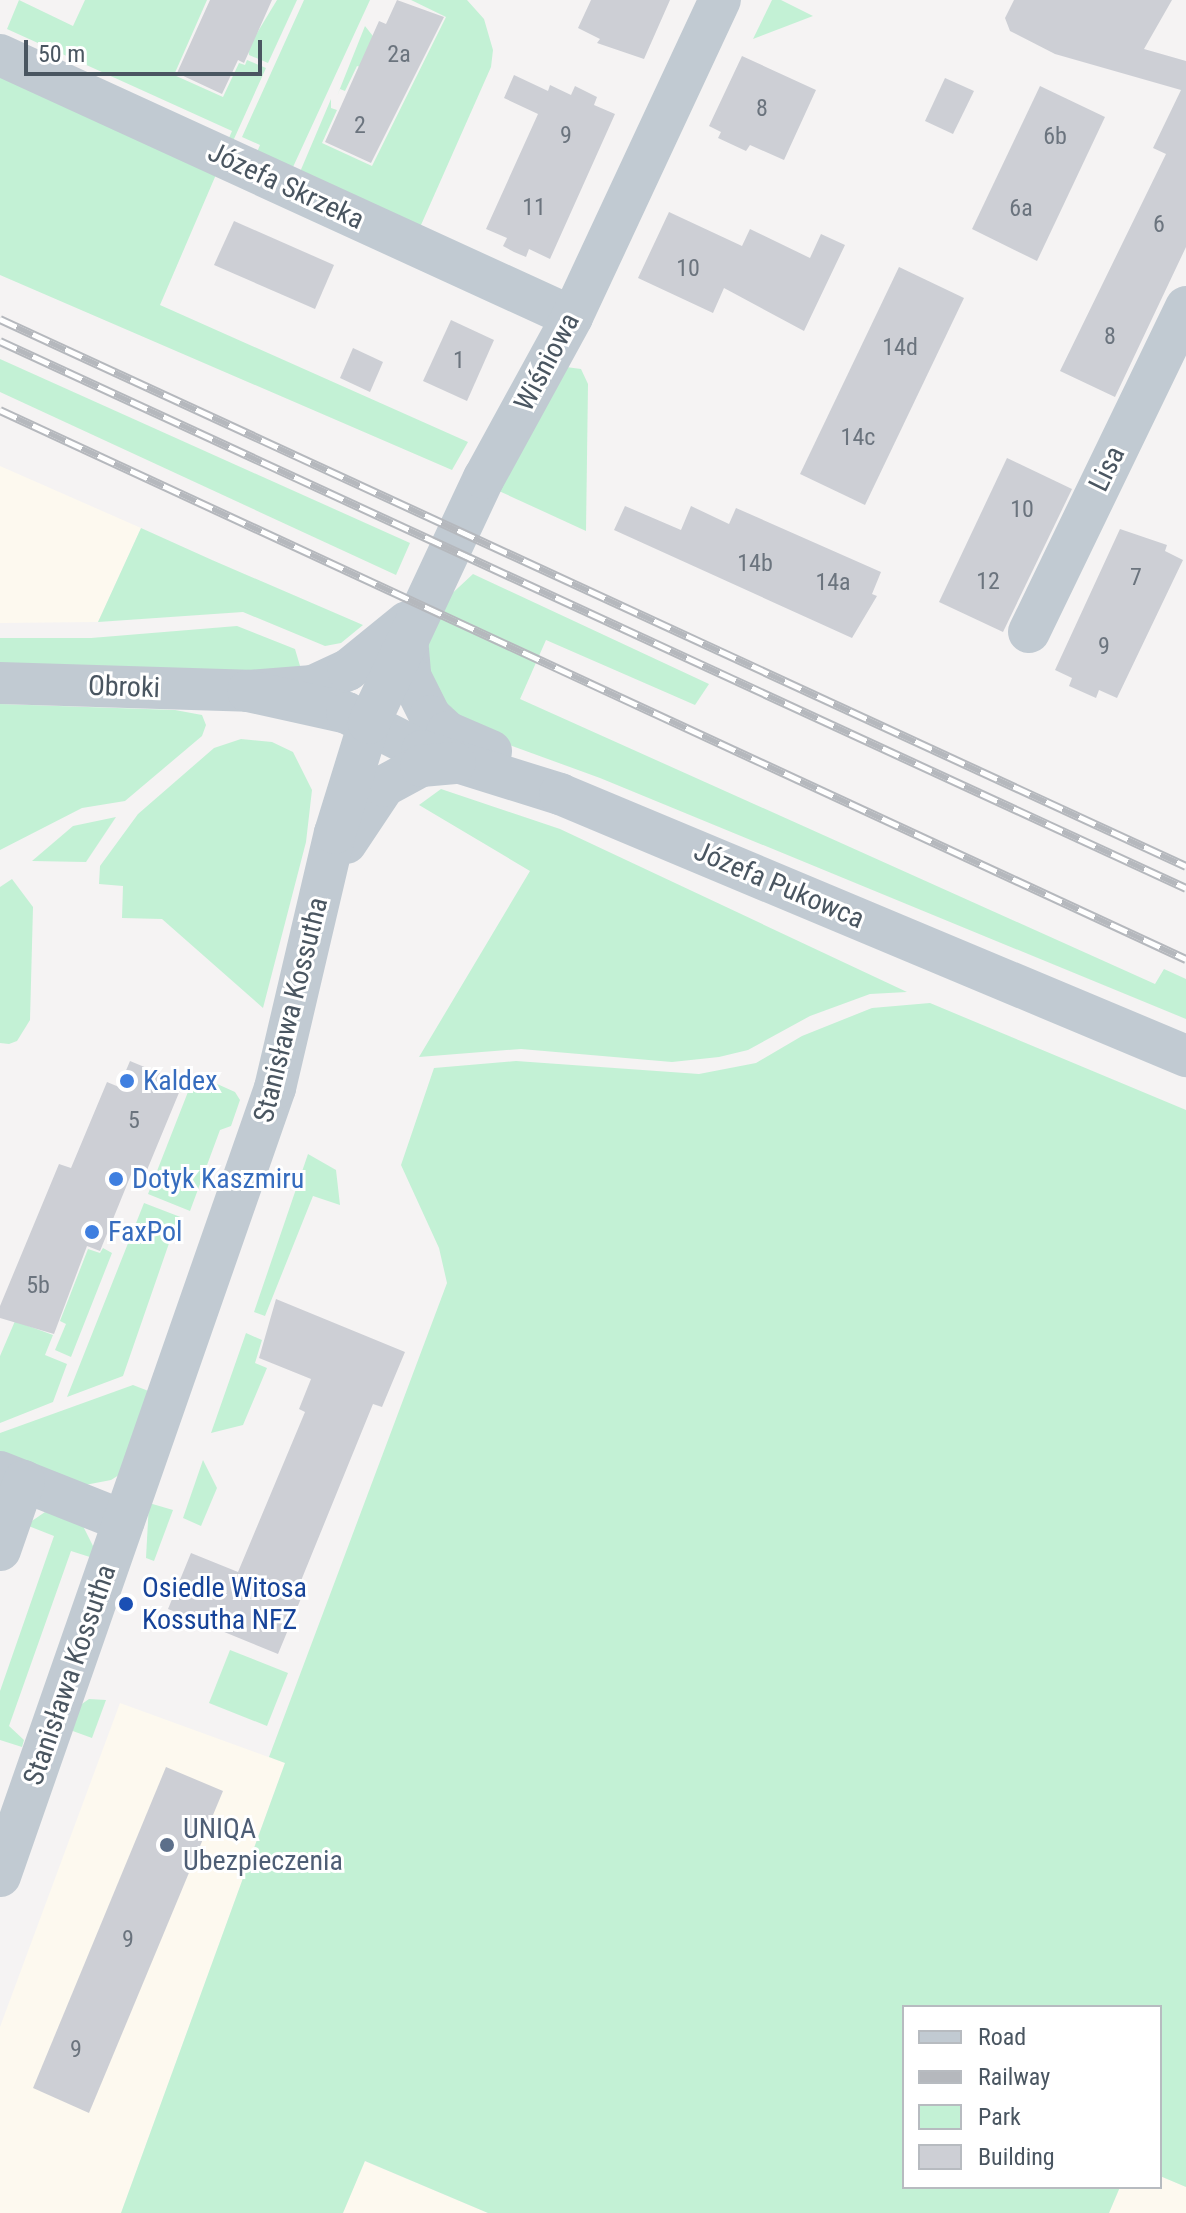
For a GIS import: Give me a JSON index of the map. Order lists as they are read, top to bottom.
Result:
{
  "streets": {
    "street": [
      "Józefa Skrzeka",
      "Wiśniowa",
      "Lisa",
      "Obroki",
      "Józefa Pukowca",
      "Stanisława Kossutha"
    ]
  },
  "crossings": [
    ["Józefa Skrzeka", "Wiśniowa"],
    ["Wiśniowa", "Obroki"],
    ["Wiśniowa", "Józefa Pukowca"],
    ["Wiśniowa", "Stanisława Kossutha"],
    ["Obroki", "Józefa Pukowca"],
    ["Obroki", "Stanisława Kossutha"],
    ["Józefa Pukowca", "Stanisława Kossutha"]
  ],
  "places": [
    "Kaldex",
    "Dotyk Kaszmiru",
    "FaxPol",
    "Osiedle Witosa Kossutha NFZ",
    "UNIQA Ubezpieczenia"
  ],
  "house_numbers": [
    "2a",
    "8",
    "2",
    "9",
    "6b",
    "11",
    "6a",
    "6",
    "10",
    "8",
    "14d",
    "1",
    "14c",
    "10",
    "14b",
    "7",
    "12",
    "14a",
    "9",
    "5",
    "5b",
    "9",
    "9"
  ],
  "legend": [
    "Road",
    "Railway",
    "Park",
    "Building"
  ],
  "scale_bar": "50 m"
}
